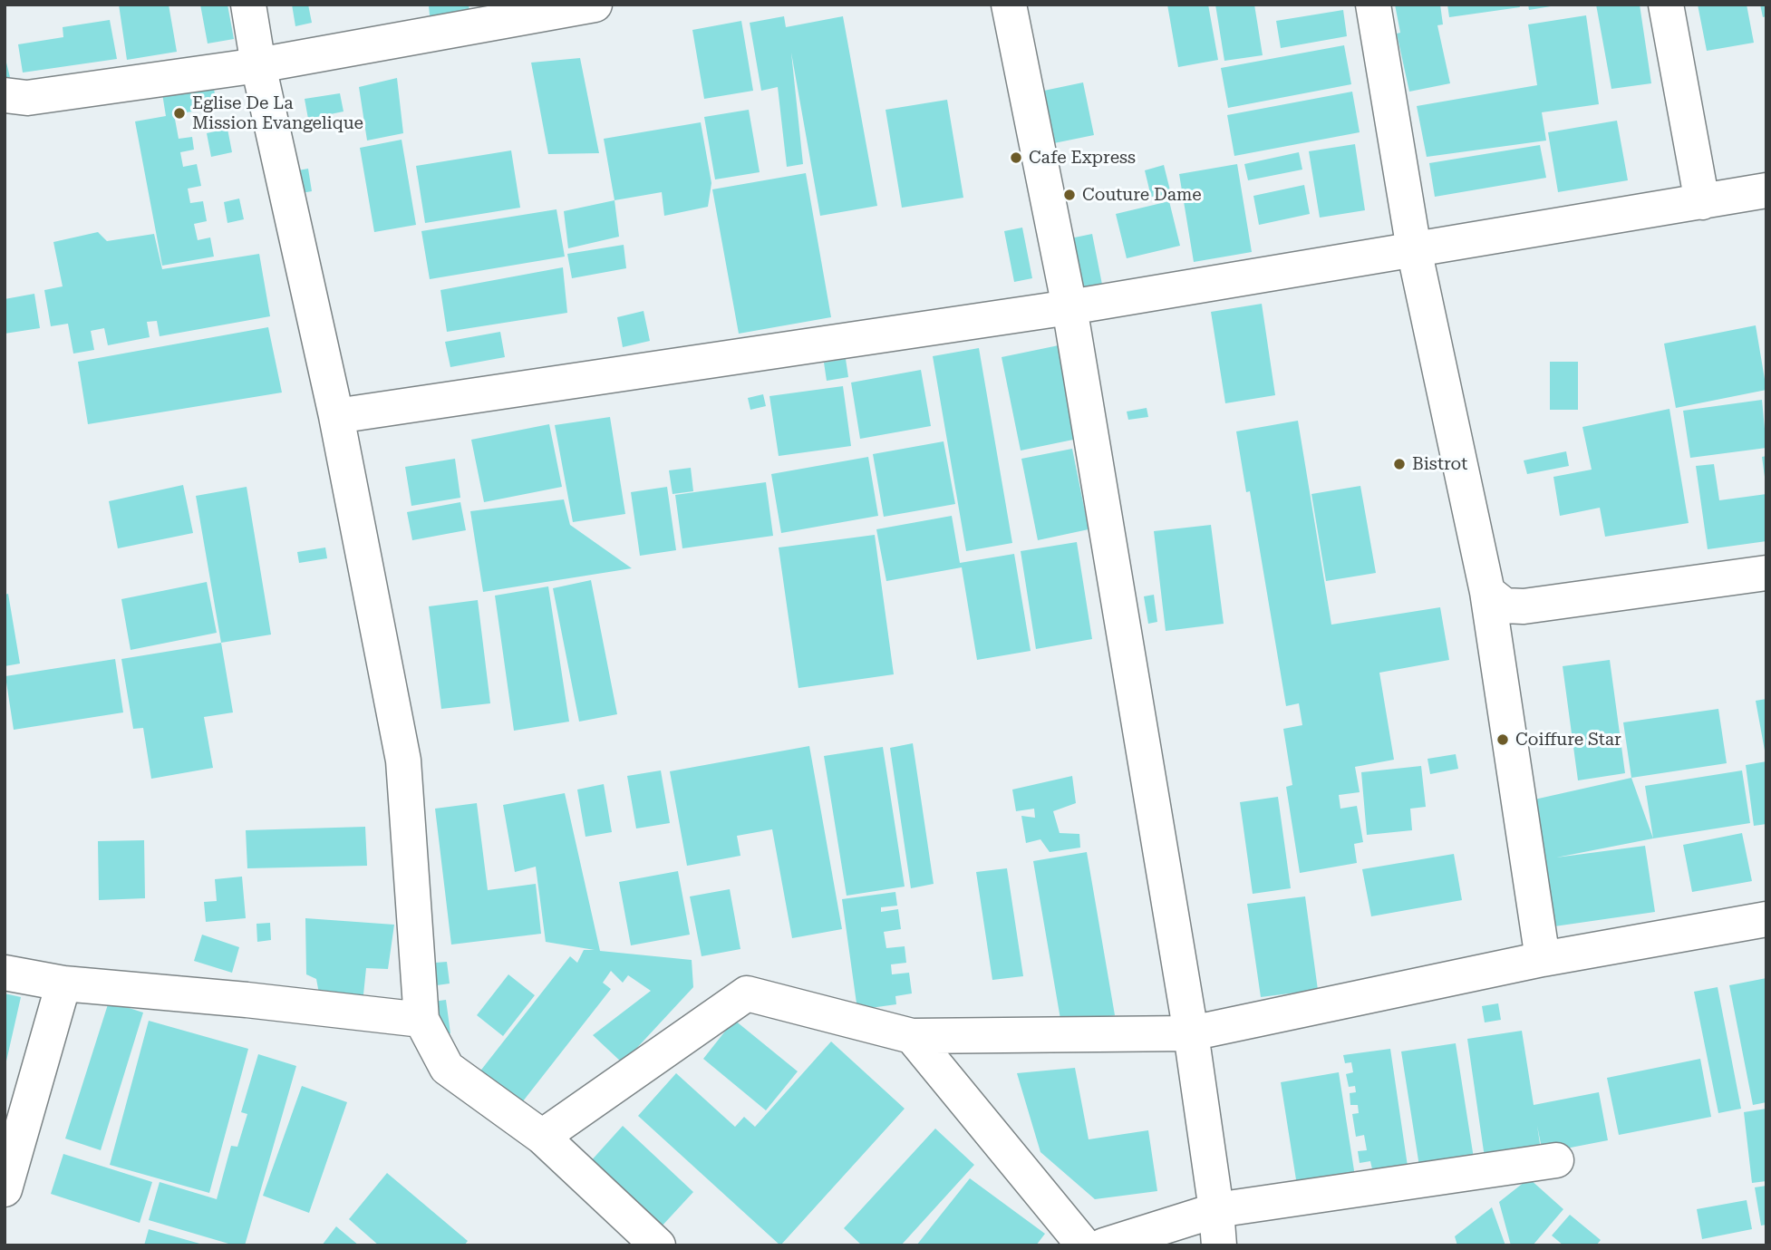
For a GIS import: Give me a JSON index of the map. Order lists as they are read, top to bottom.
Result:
{
  "places": [
    "Eglise De La Mission Evangelique",
    "Cafe Express",
    "Couture Dame",
    "Bistrot",
    "Coiffure Star"
  ]
}
